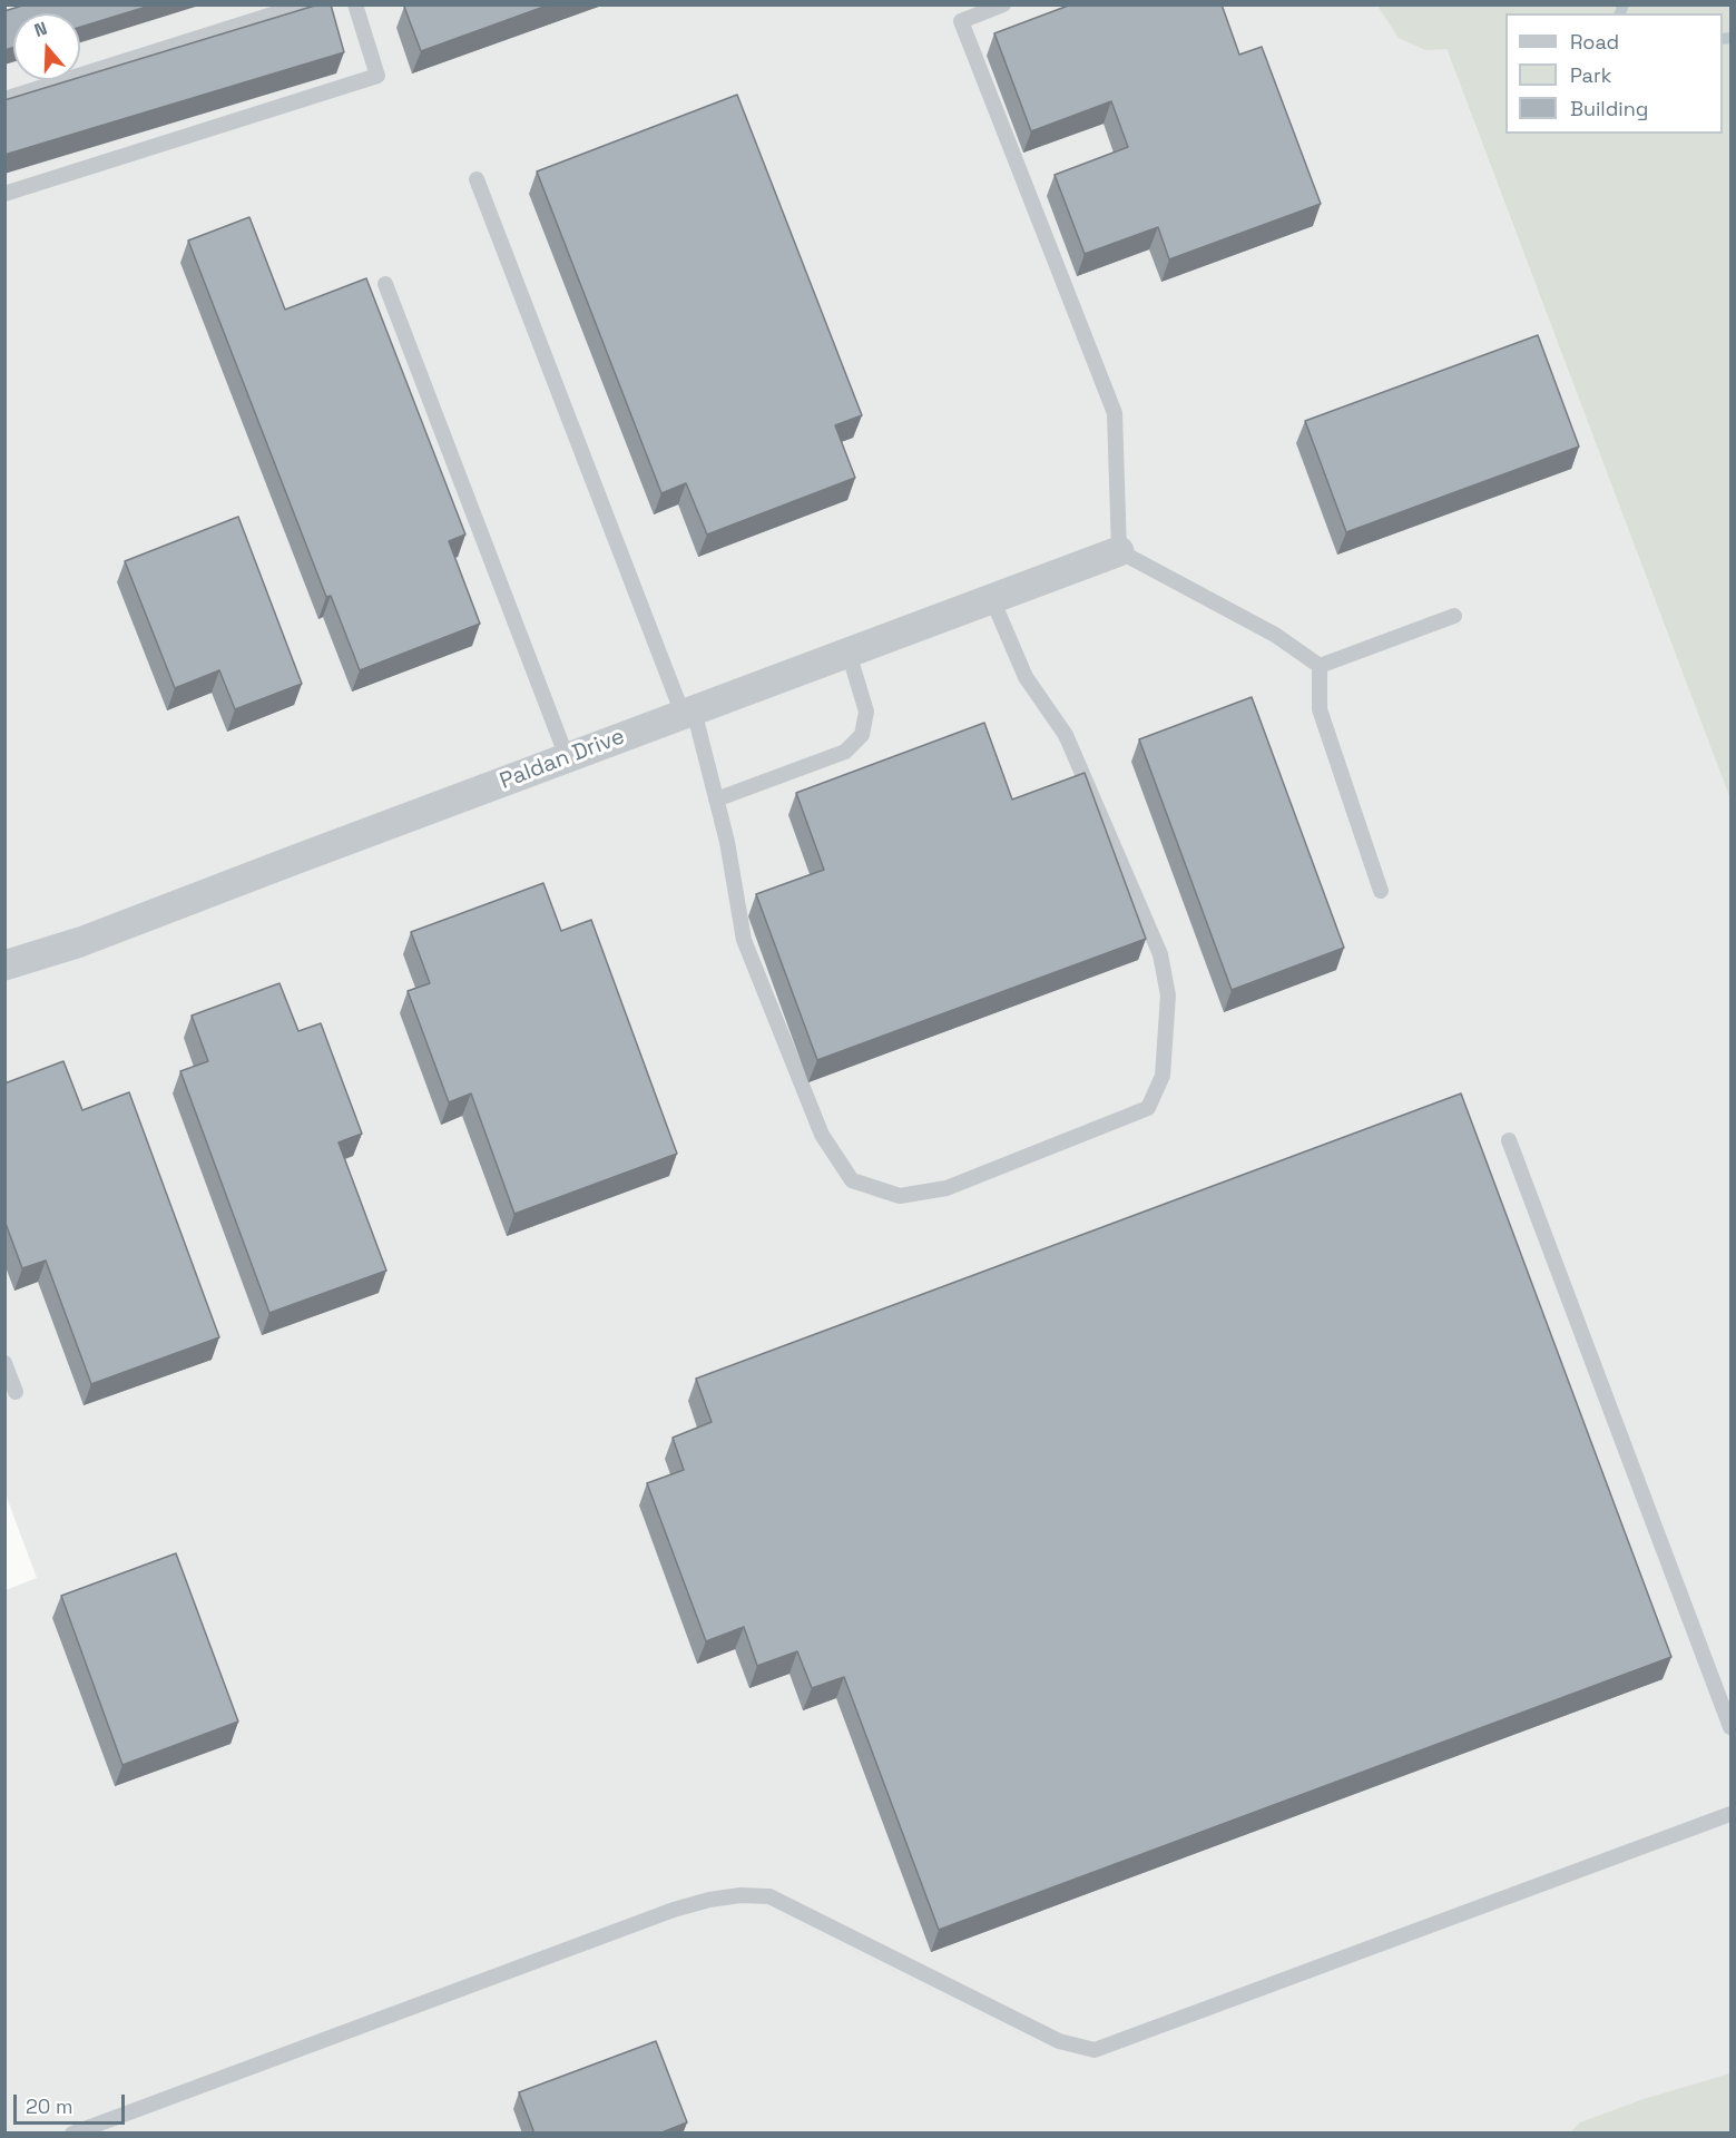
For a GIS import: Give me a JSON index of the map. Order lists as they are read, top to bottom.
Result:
{
  "streets": {
    "street": ["Paldan Drive"]
  },
  "legend": ["Road", "Park", "Building"],
  "scale_bar": "20 m",
  "north": "top"
}
